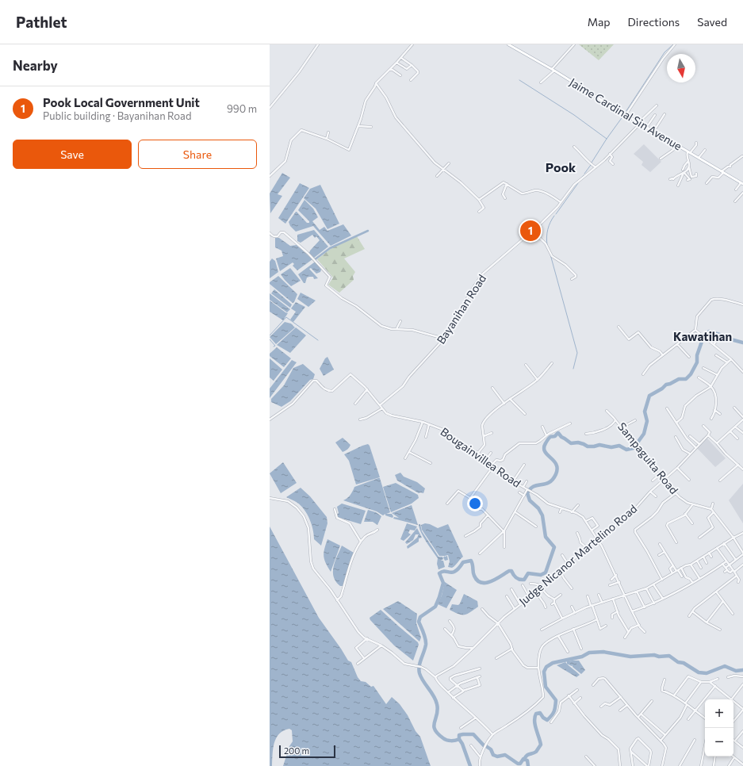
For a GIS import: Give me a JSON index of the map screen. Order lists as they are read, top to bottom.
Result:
{
  "streets": {
    "main road": ["Jaime Cardinal Sin Avenue"],
    "street": [
      "Bayanihan Road",
      "Bougainvillea Road",
      "Sampaguita Road",
      "Judge Nicanor Martelino Road"
    ]
  },
  "crossings": [
    ["Jaime Cardinal Sin Avenue", "Bayanihan Road"],
    ["Bayanihan Road", "Bougainvillea Road"],
    ["Bougainvillea Road", "Judge Nicanor Martelino Road"],
    ["Sampaguita Road", "Judge Nicanor Martelino Road"]
  ],
  "districts": ["Pook", "Kawatihan"],
  "scale_bar": "200 m",
  "north": "bottom",
  "page": {
    "header": "Pathlet",
    "nav": ["Map", "Directions", "Saved"],
    "heading": "Nearby",
    "list": [
      {
        "mark": "1",
        "name": "Pook Local Government Unit",
        "note": "Public building · Bayanihan Road",
        "value": "990 m"
      }
    ],
    "buttons": ["Save", "Share"],
    "pins": "1",
    "map_buttons": ["+", "−"],
    "scale": "200 m"
  }
}
